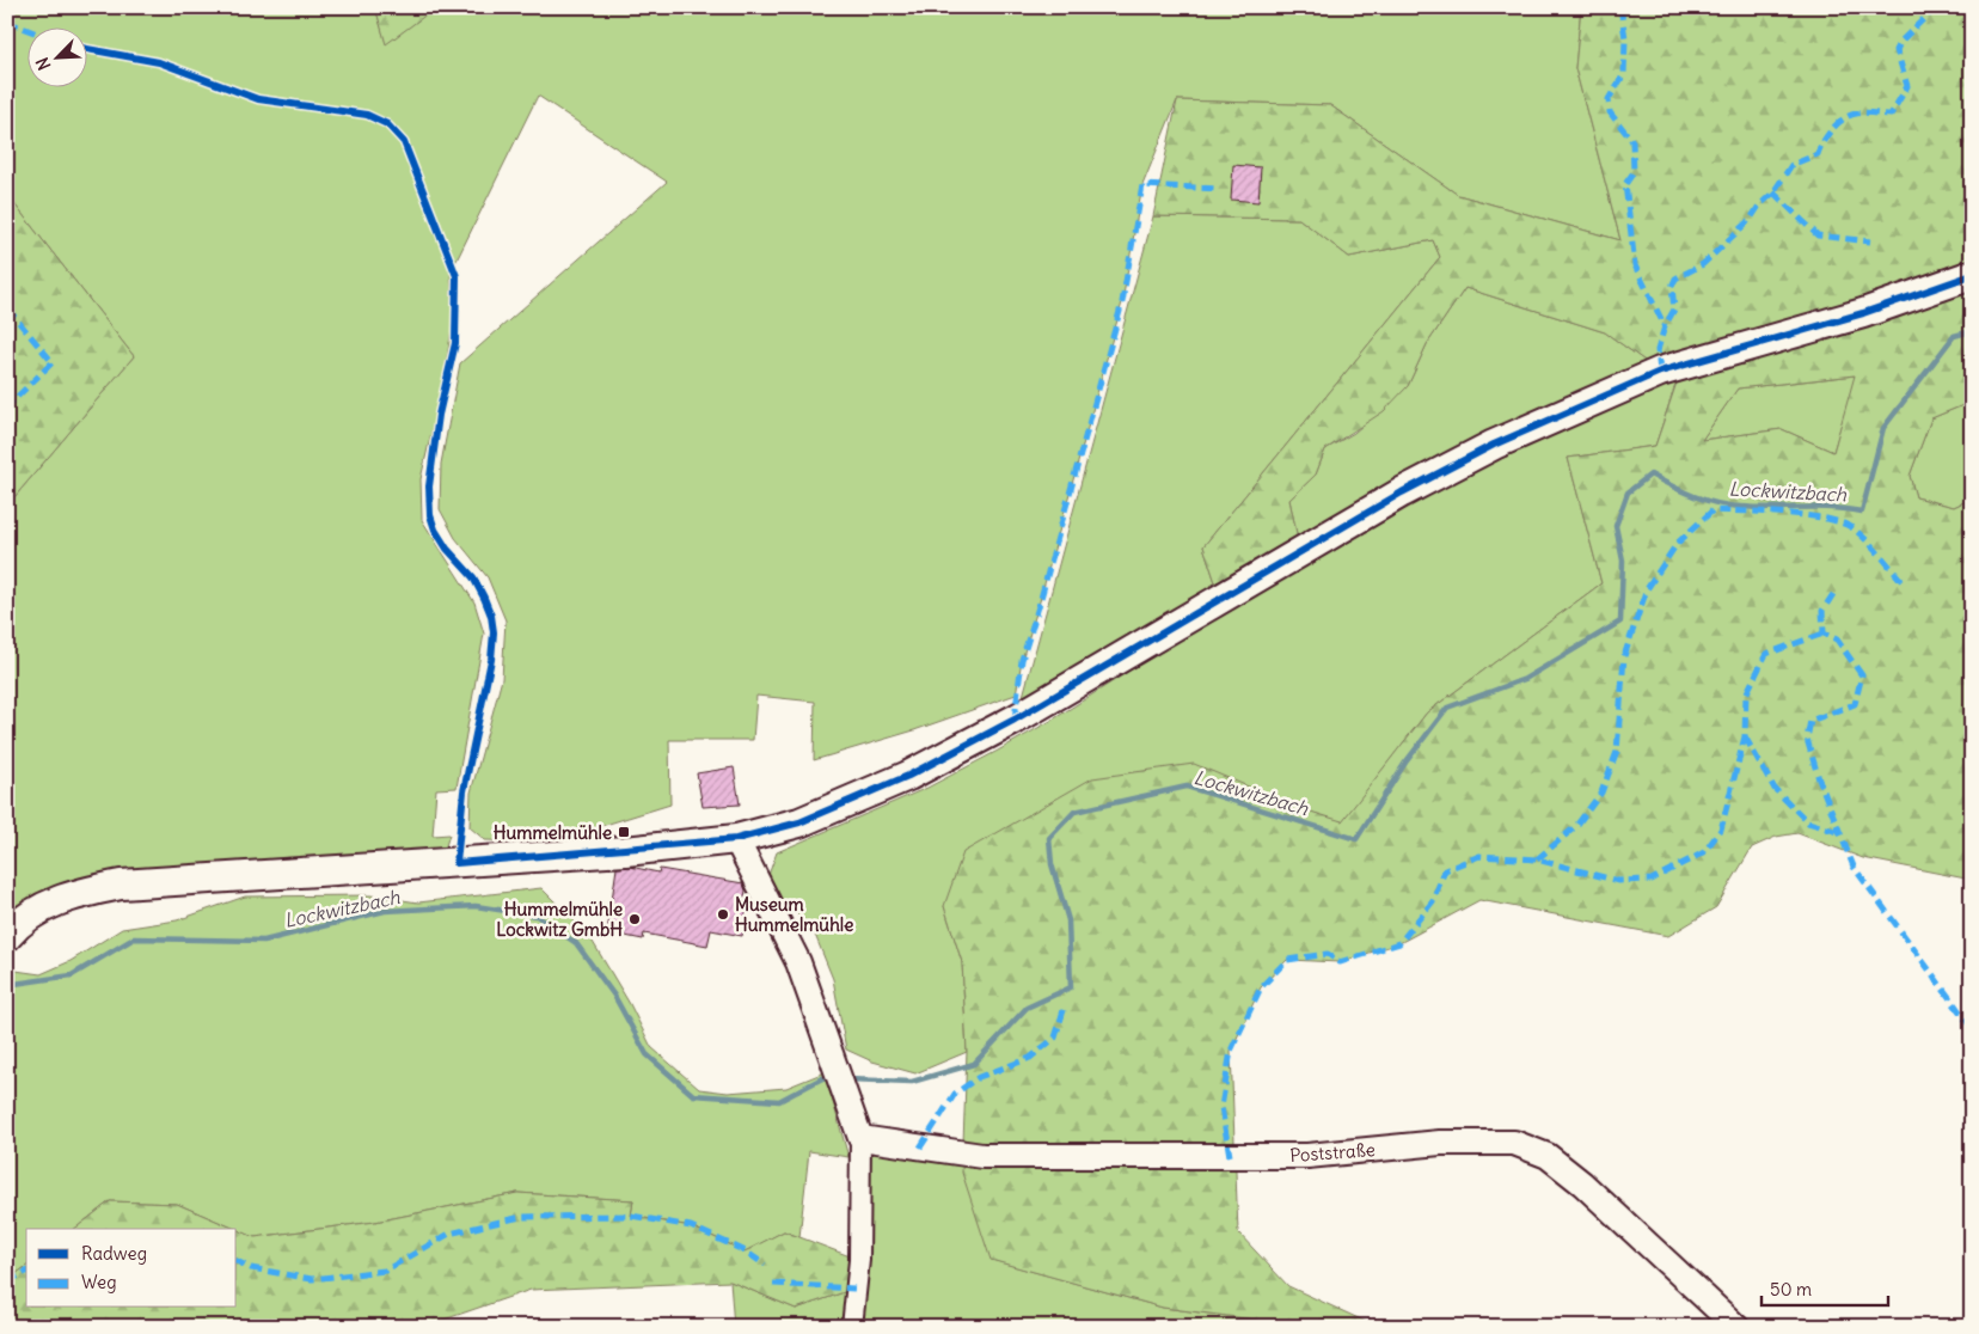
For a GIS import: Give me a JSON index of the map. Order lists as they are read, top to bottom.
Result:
{
  "streets": {
    "street": ["Poststraße"]
  },
  "water": ["Lockwitzbach"],
  "places": {
    "transit": ["Hummelmühle"],
    "other": ["Museum Hummelmühle", "Hummelmühle Lockwitz GmbH"]
  },
  "legend": ["Radweg", "Weg"],
  "scale_bar": "50 m",
  "north": "bottom left"
}
